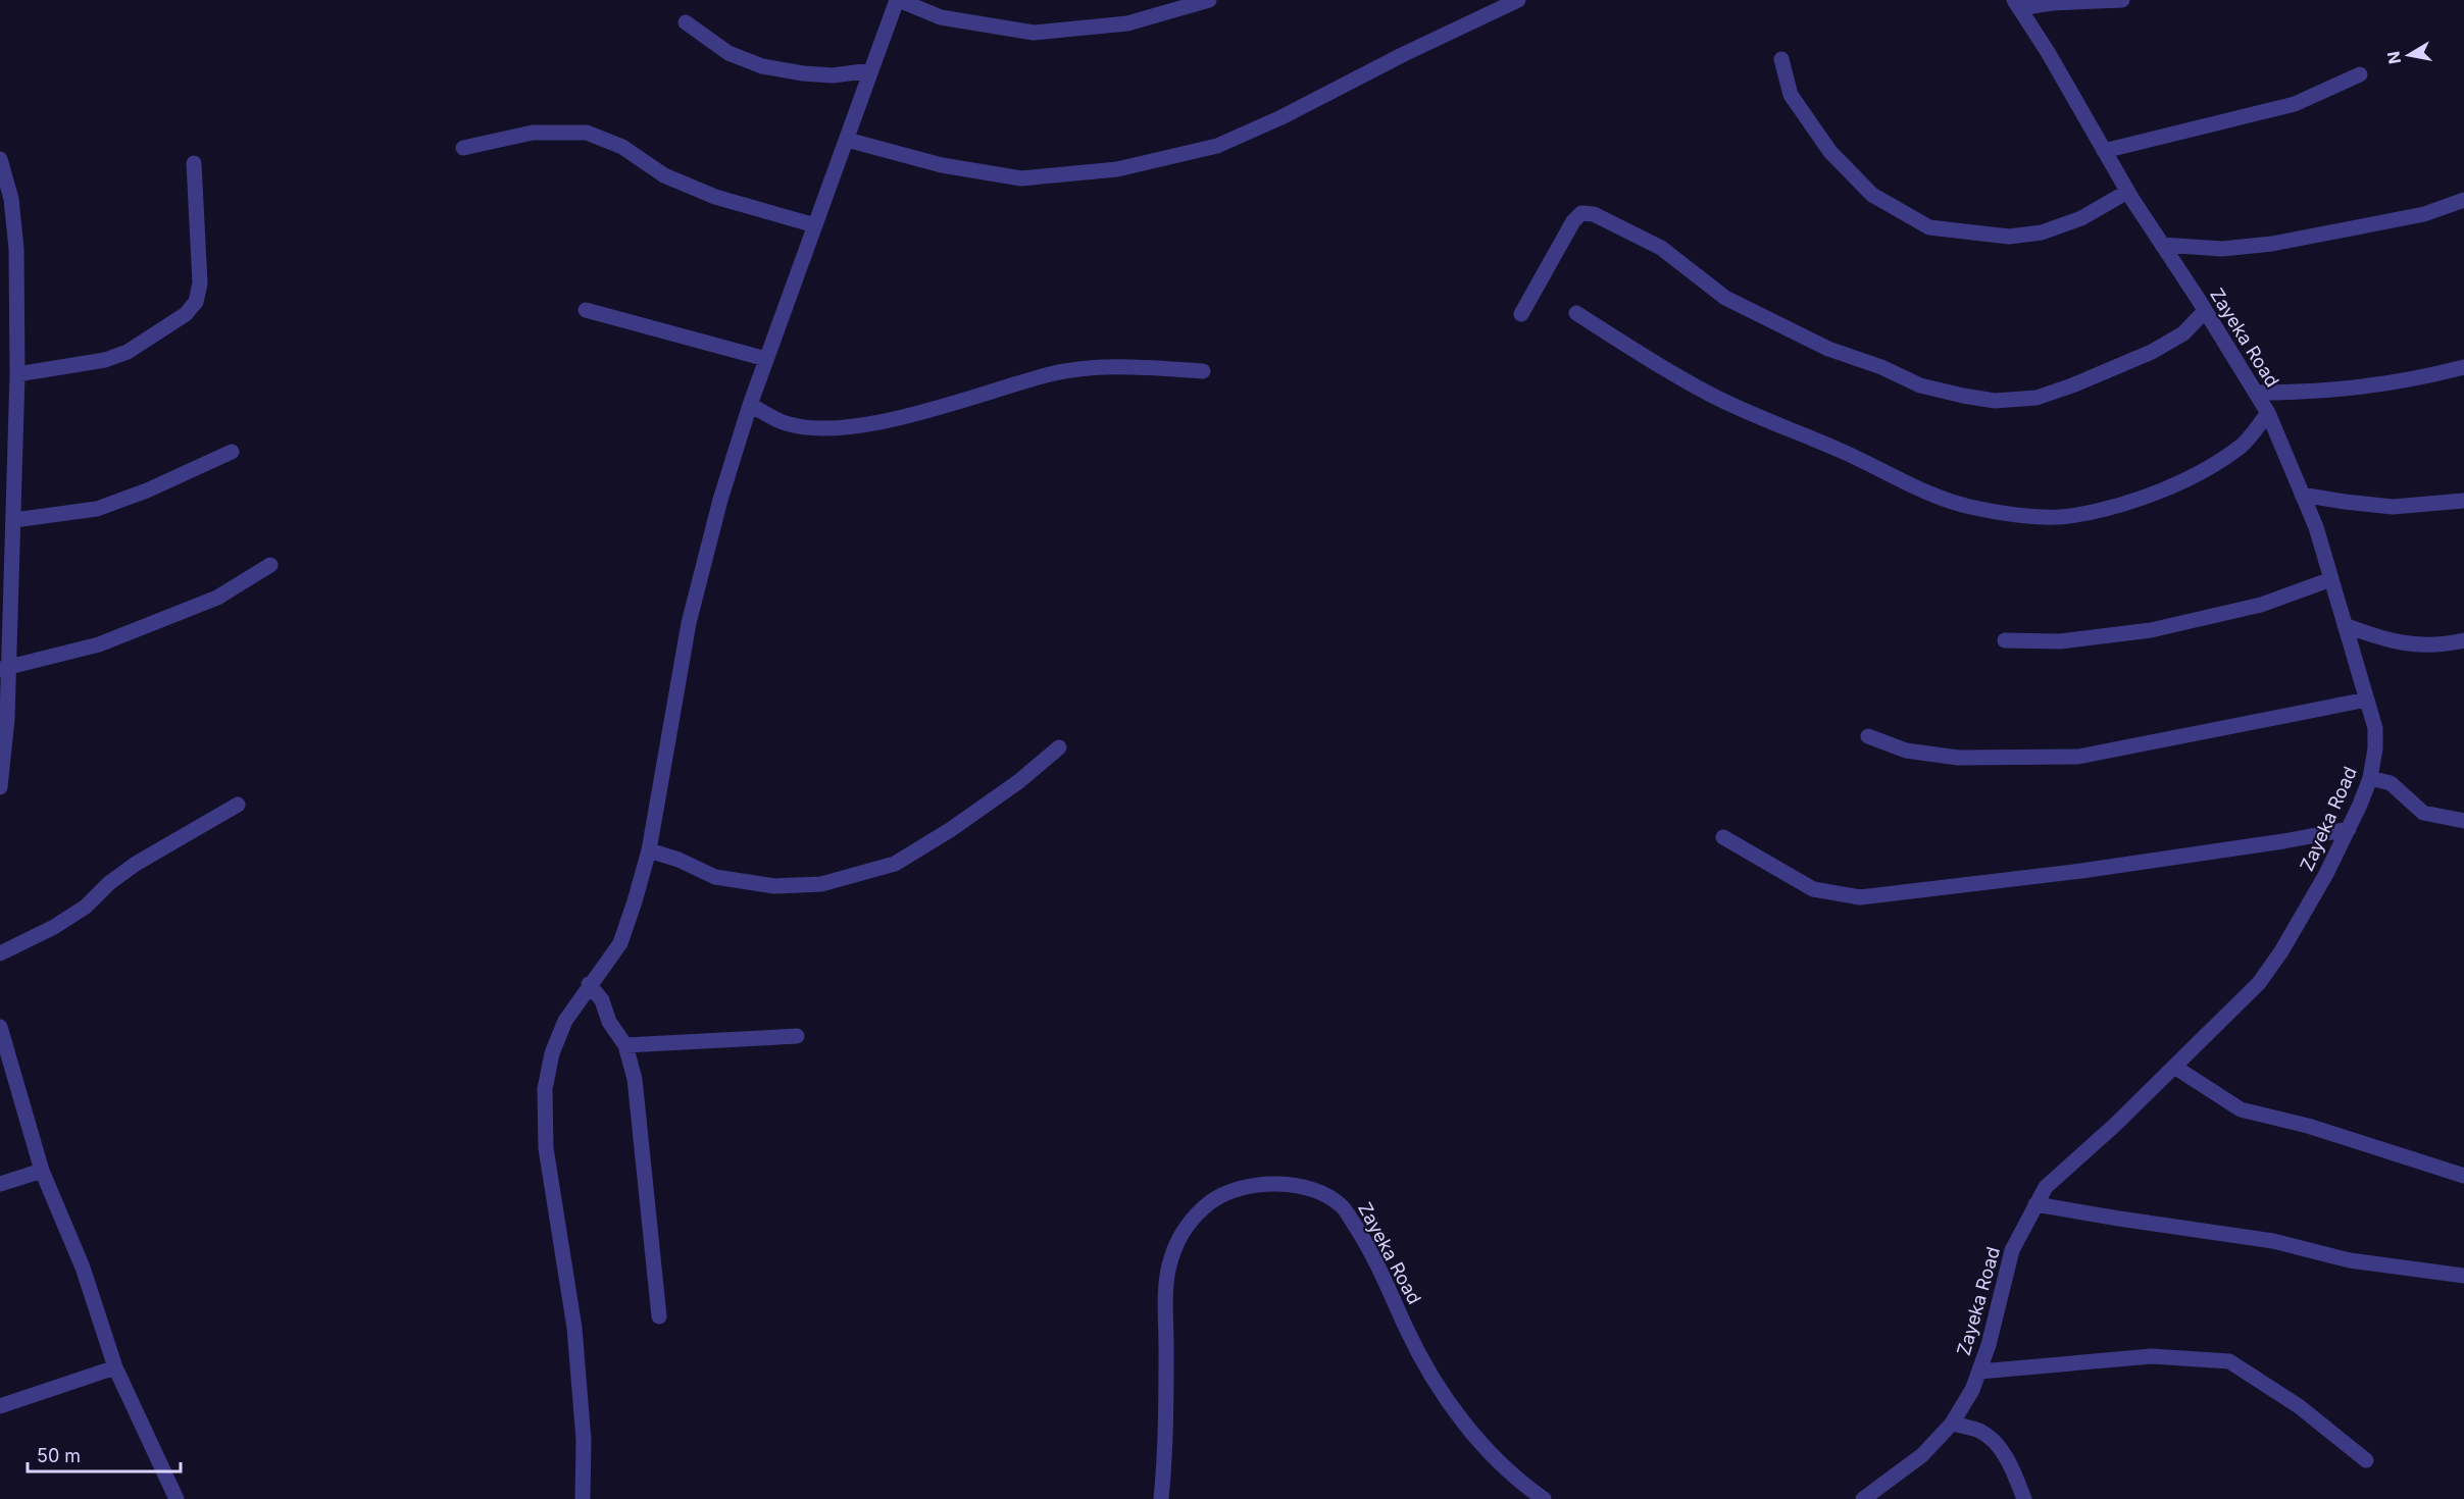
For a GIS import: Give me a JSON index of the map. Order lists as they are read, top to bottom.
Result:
{
  "streets": {
    "street": ["Zayeka Road"]
  },
  "scale_bar": "50 m",
  "north": "left"
}
